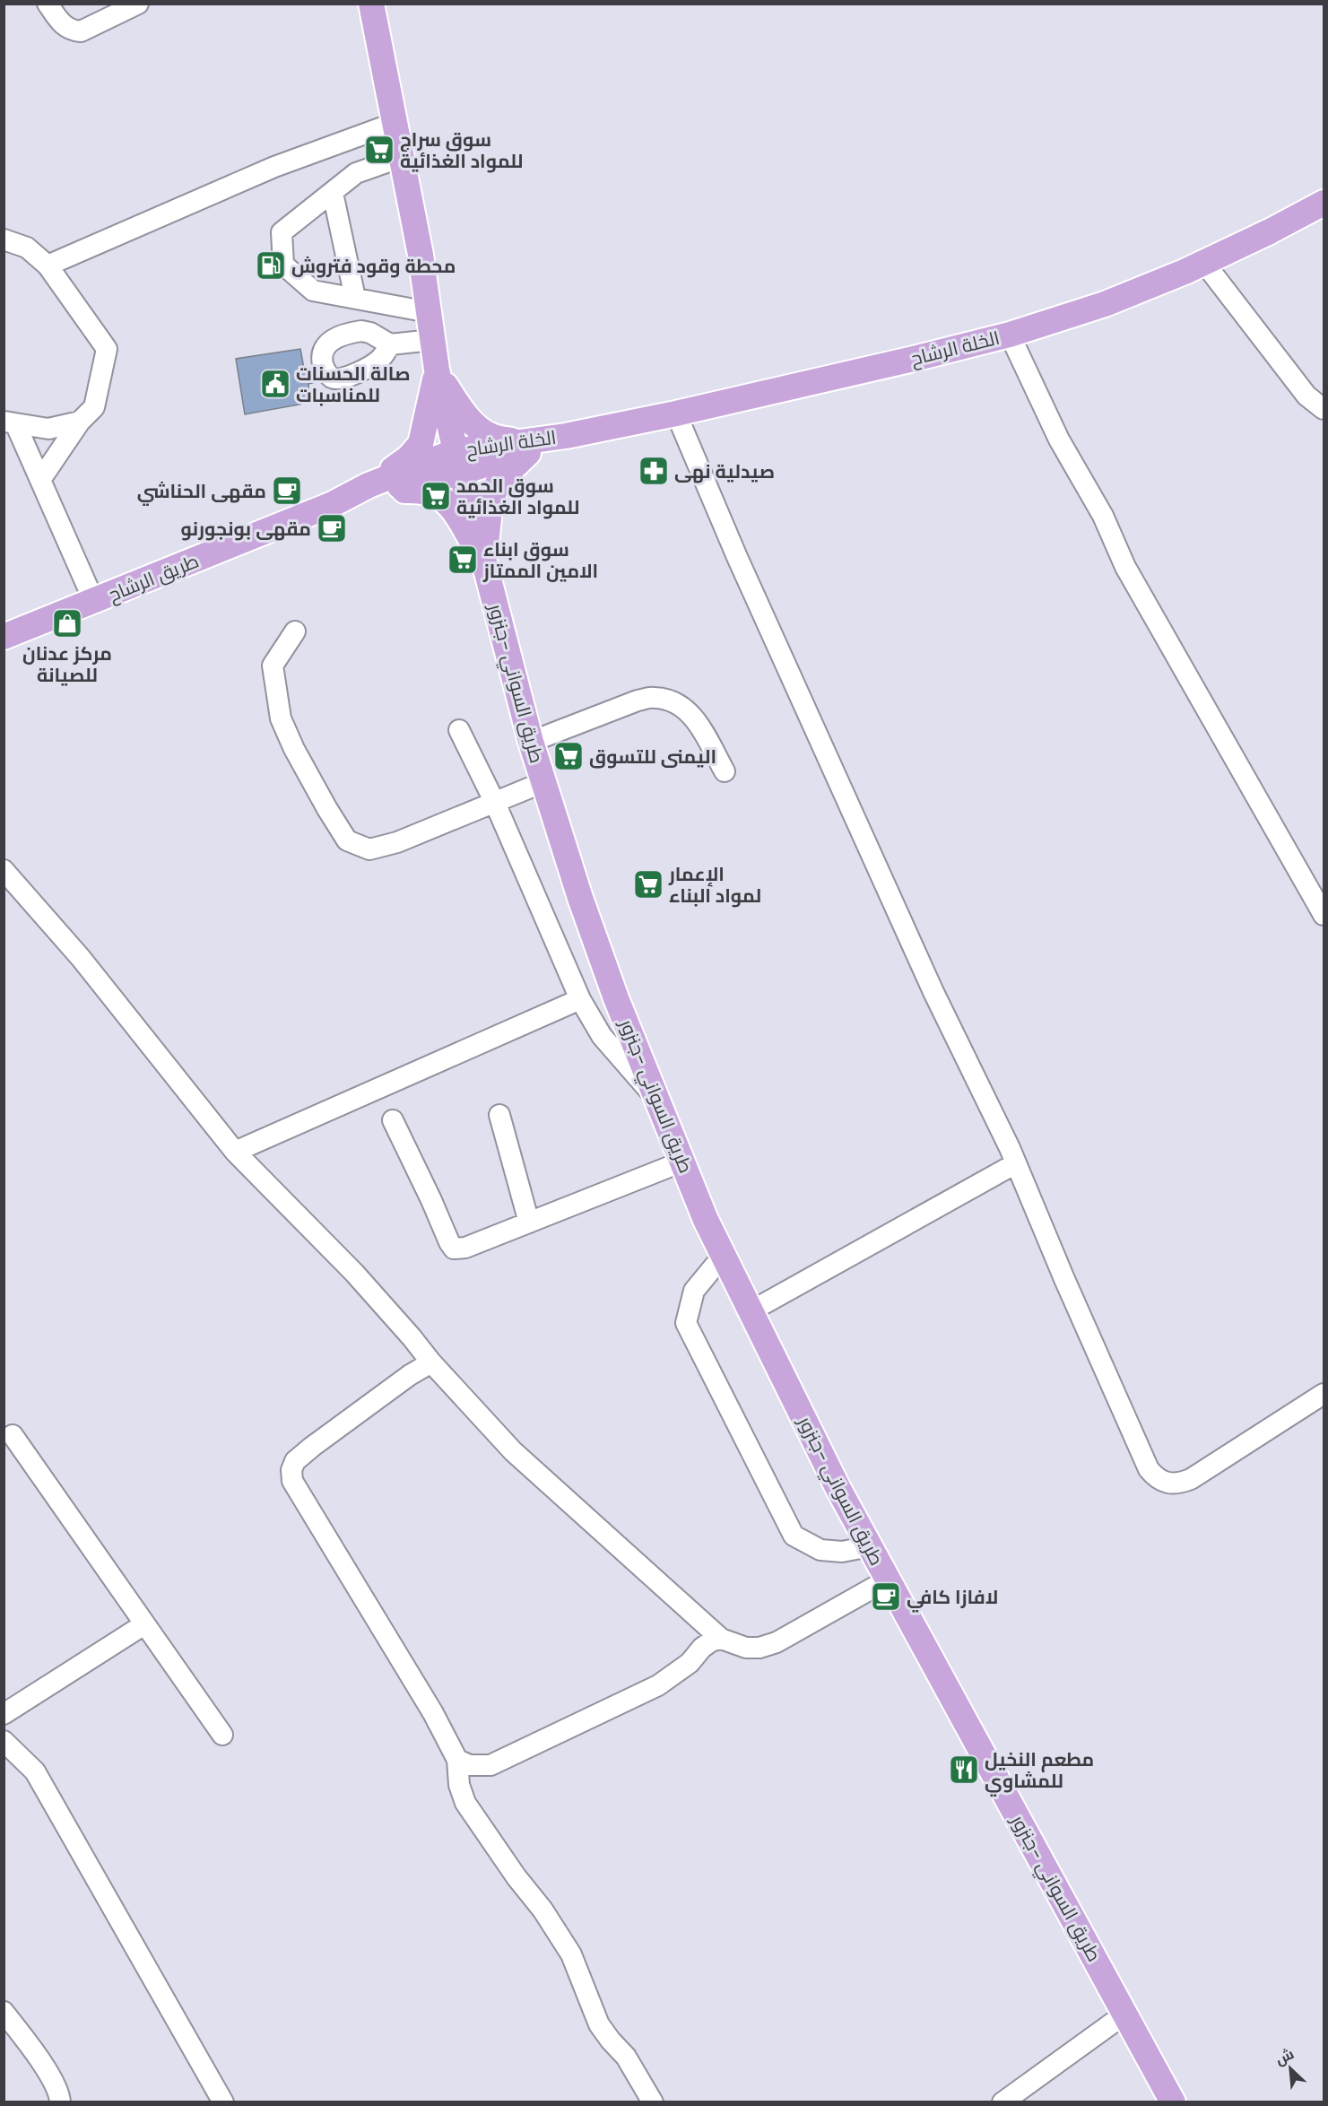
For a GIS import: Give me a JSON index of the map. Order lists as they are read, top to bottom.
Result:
{
  "streets": {
    "main road": ["الخلة الرشاح", "طريق الرشاح", "طريق السواني -جنزور"]
  },
  "crossings": [
    ["الخلة الرشاح", "طريق الرشاح"],
    ["الخلة الرشاح", "طريق السواني -جنزور"],
    ["طريق الرشاح", "طريق السواني -جنزور"]
  ],
  "places": {
    "supermarket": [
      "سوق سراج للمواد الغذائية",
      "سوق الحمد للمواد الغذائية",
      "سوق ابناء الامين الممتاز",
      "اليمنى للتسوق",
      "الإعمار لمواد البناء"
    ],
    "fuel station": ["محطة وقود فتروش"],
    "public building": ["صالة الحسنات للمناسبات"],
    "pharmacy": ["صيدلية نهى"],
    "cafe": ["مقهى الحناشي", "مقهى بونجورنو", "لافازا كافي"],
    "shop": ["مركز عدنان للصيانة"],
    "restaurant": ["مطعم النخيل للمشاوي"]
  },
  "north": "top left"
}
